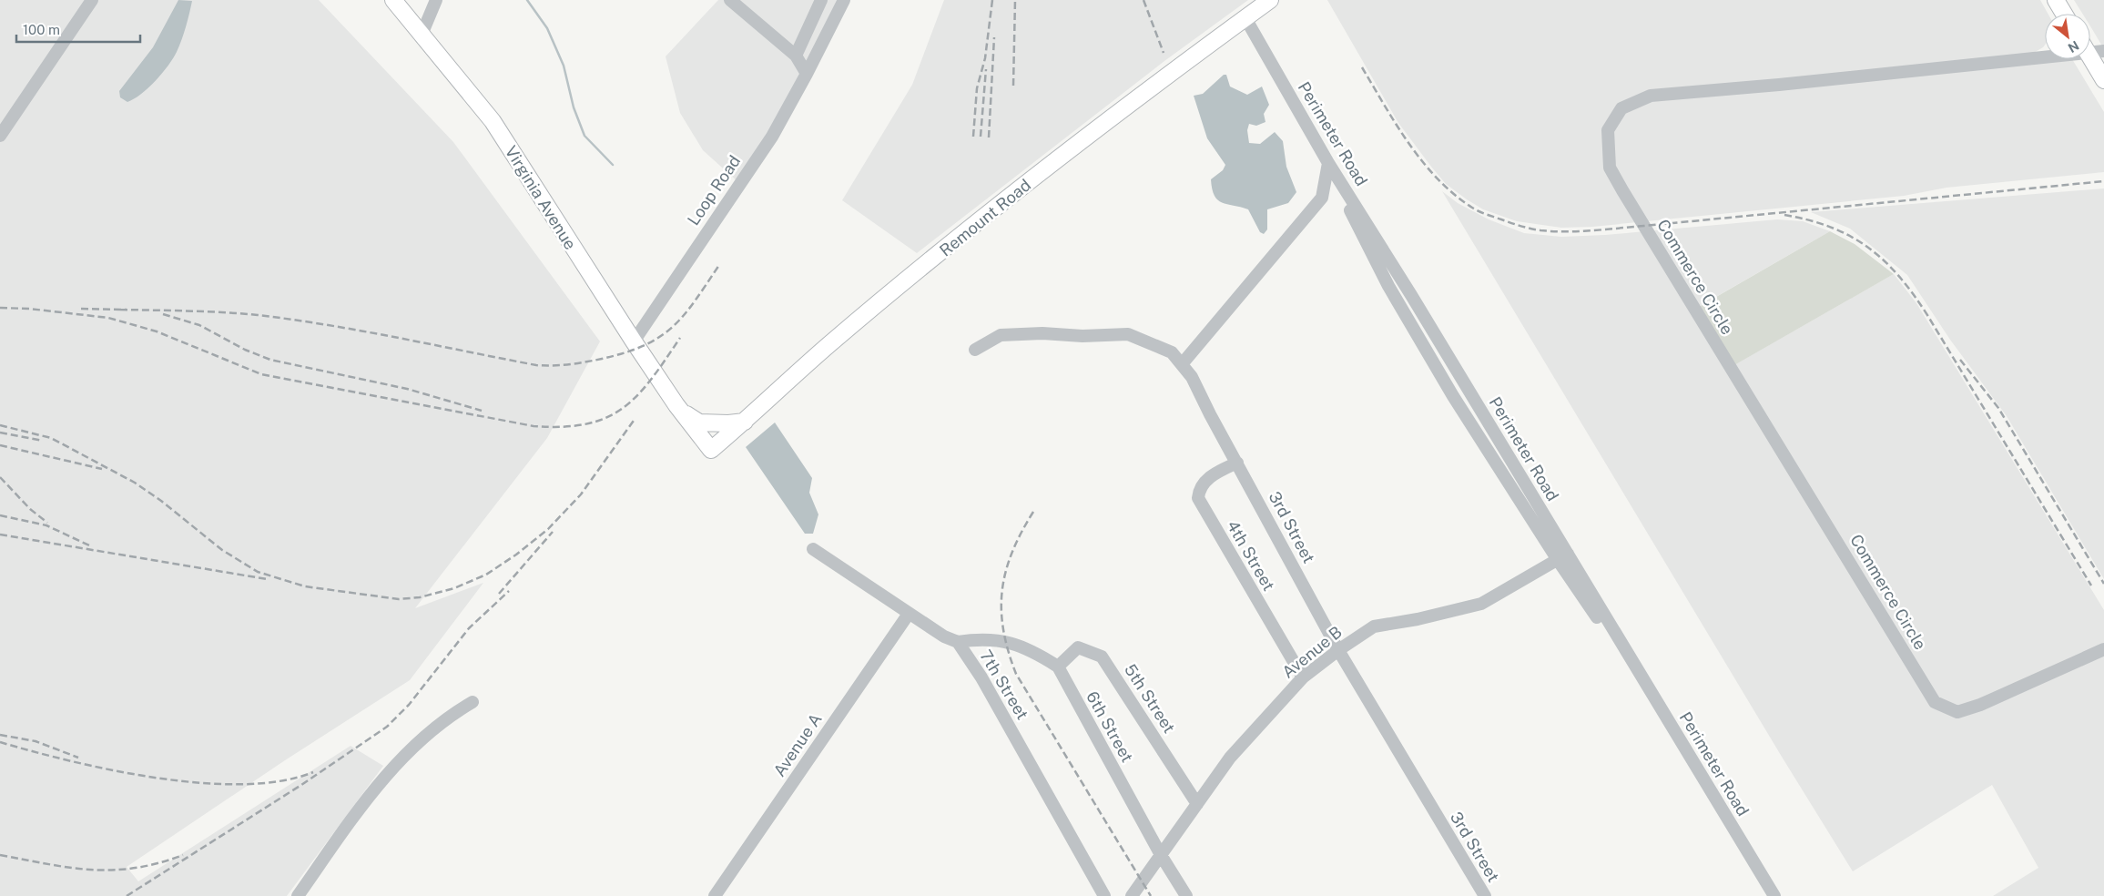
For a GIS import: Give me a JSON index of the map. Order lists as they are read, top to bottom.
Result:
{
  "streets": {
    "main road": ["Virginia Avenue", "Remount Road"],
    "street": [
      "Perimeter Road",
      "Loop Road",
      "Commerce Circle",
      "3rd Street",
      "4th Street",
      "Avenue B",
      "7th Street",
      "5th Street",
      "6th Street",
      "Avenue A"
    ]
  },
  "crossings": [
    ["Perimeter Road", "Remount Road"],
    ["Perimeter Road", "Avenue B"],
    ["Loop Road", "Virginia Avenue"],
    ["Virginia Avenue", "Remount Road"],
    ["3rd Street", "4th Street"],
    ["3rd Street", "Avenue B"],
    ["4th Street", "Avenue B"],
    ["Avenue B", "5th Street"],
    ["Avenue B", "6th Street"],
    ["7th Street", "6th Street"],
    ["7th Street", "Avenue A"],
    ["5th Street", "6th Street"]
  ],
  "scale_bar": "100 m",
  "north": "bottom right"
}
